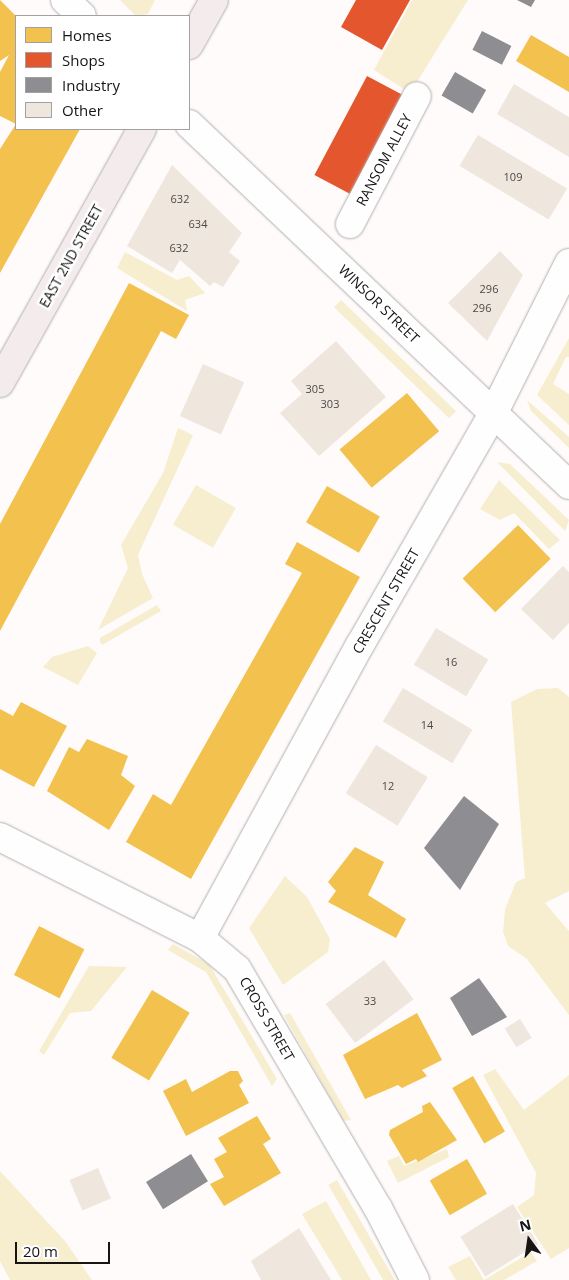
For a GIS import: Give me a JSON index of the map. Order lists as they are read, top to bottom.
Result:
{
  "streets": {
    "main road": ["EAST 2ND STREET"],
    "street": [
      "RANSOM ALLEY",
      "WINSOR STREET",
      "CRESCENT STREET",
      "CROSS STREET"
    ]
  },
  "crossings": [
    ["WINSOR STREET", "CRESCENT STREET"],
    ["CRESCENT STREET", "CROSS STREET"]
  ],
  "house_numbers": [
    "109",
    "632",
    "634",
    "632",
    "296",
    "296",
    "305",
    "303",
    "16",
    "14",
    "12",
    "33"
  ],
  "legend": [
    "Homes",
    "Shops",
    "Industry",
    "Other"
  ],
  "scale_bar": "20 m",
  "north": "top"
}
